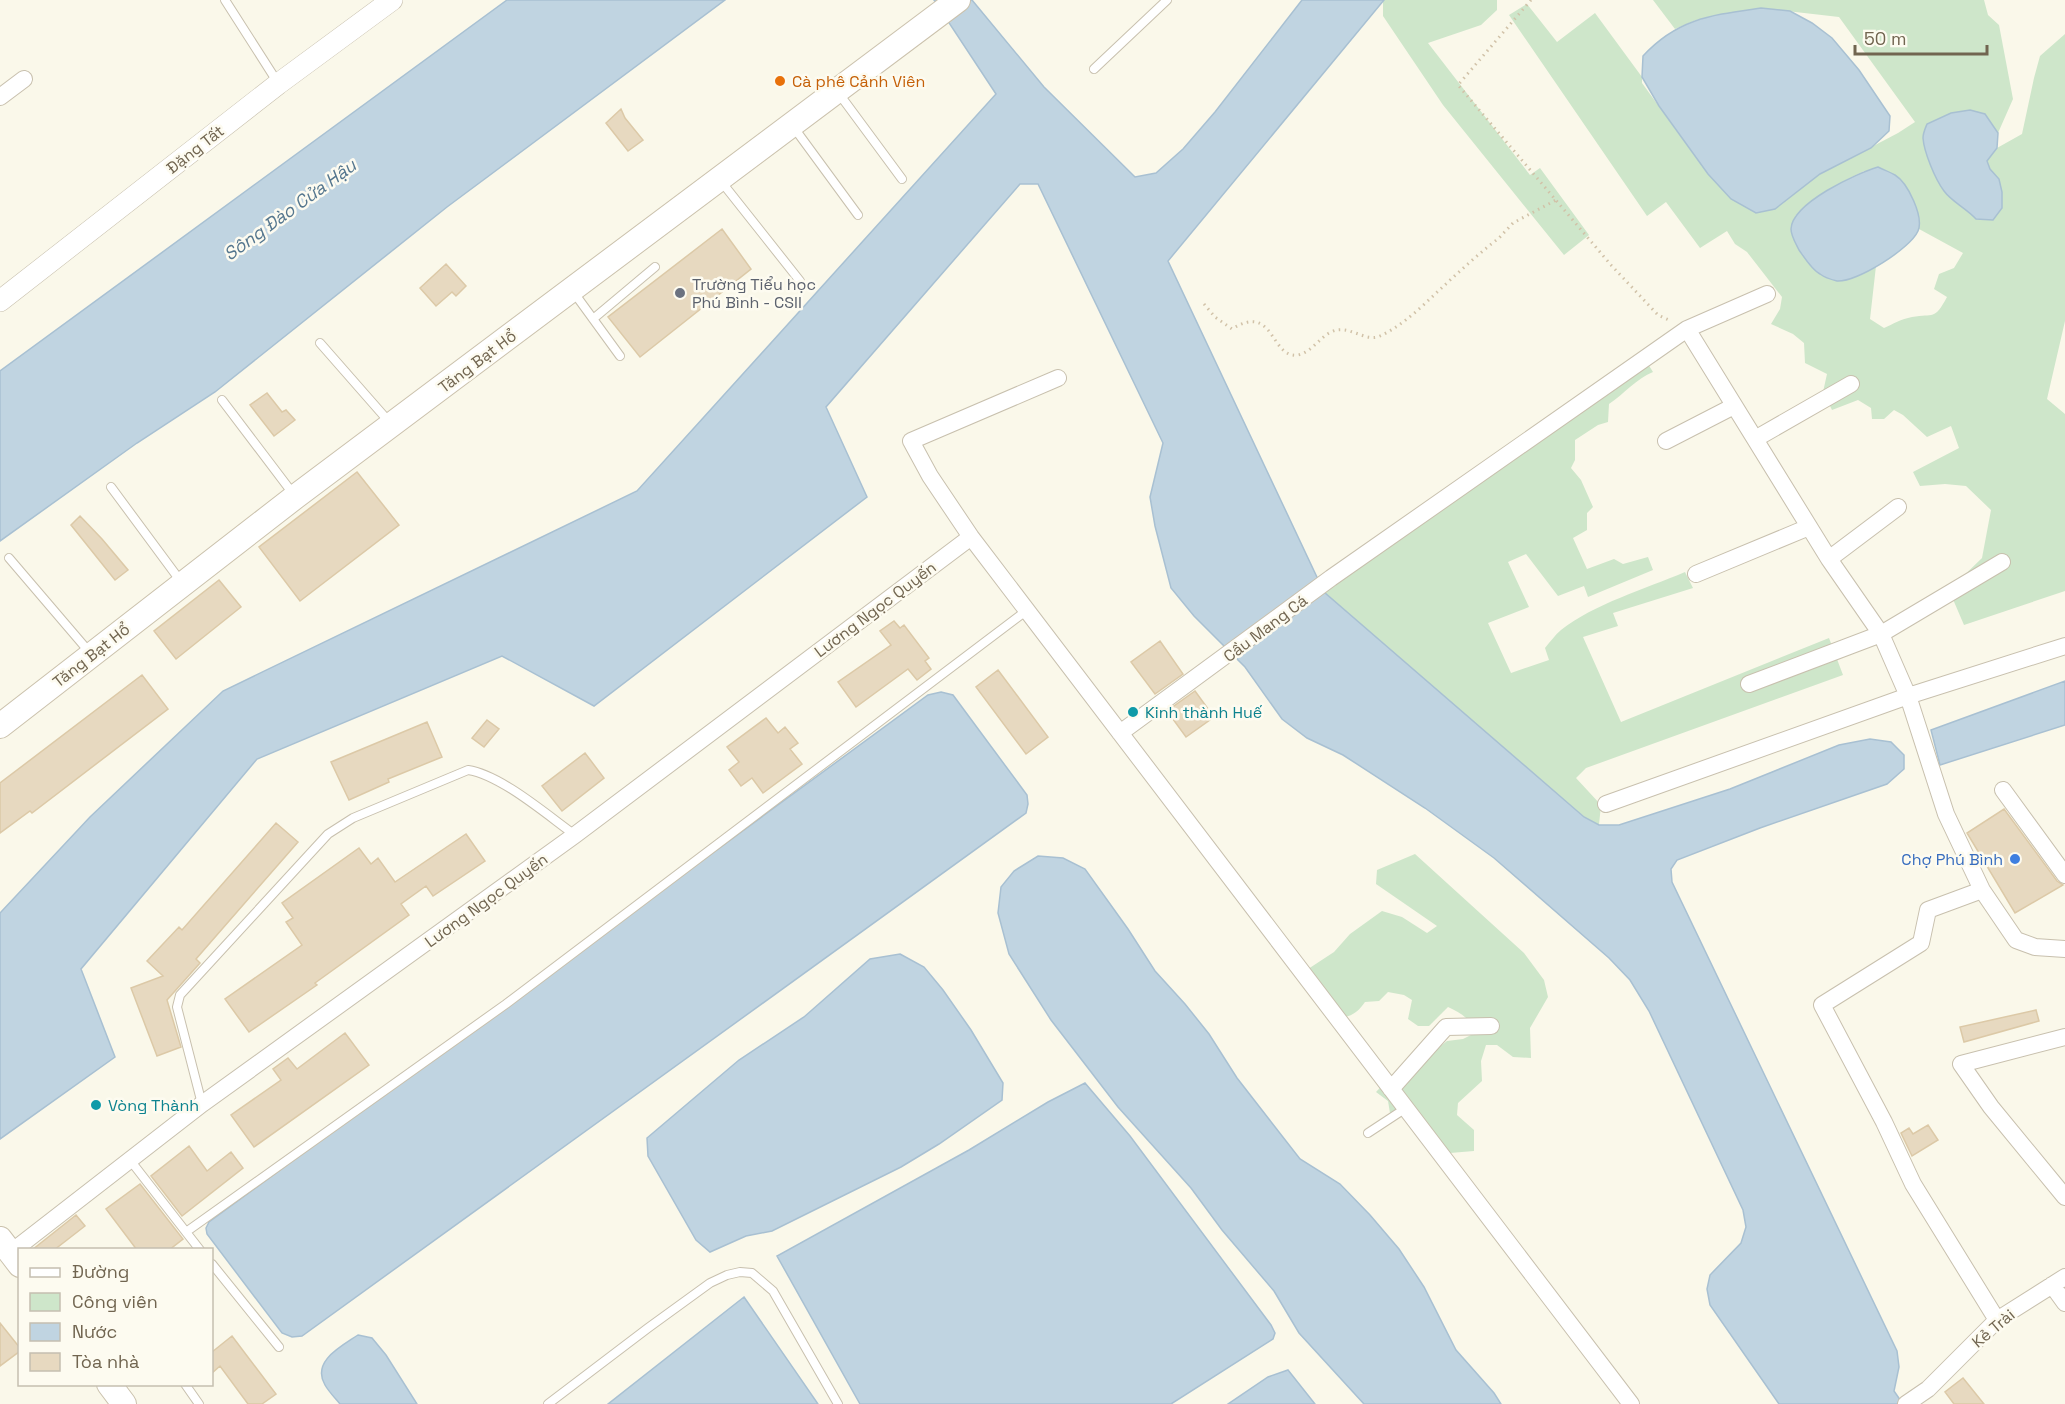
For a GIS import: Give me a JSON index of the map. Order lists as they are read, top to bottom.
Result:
{
  "streets": {
    "main road": ["Tăng Bạt Hổ"],
    "street": [
      "Đặng Tất",
      "Lương Ngọc Quyến",
      "Cầu Mang Cá",
      "Kẻ Trài"
    ]
  },
  "water": ["Sông Đào Cửa Hậu"],
  "places": [
    "Cà phê Cảnh Viên",
    "Trường Tiểu học Phú Bình - CSII",
    "Kinh thành Huế",
    "Chợ Phú Bình",
    "Vòng Thành"
  ],
  "legend": [
    "Đường",
    "Công viên",
    "Nước",
    "Tòa nhà"
  ],
  "scale_bar": "50 m"
}
